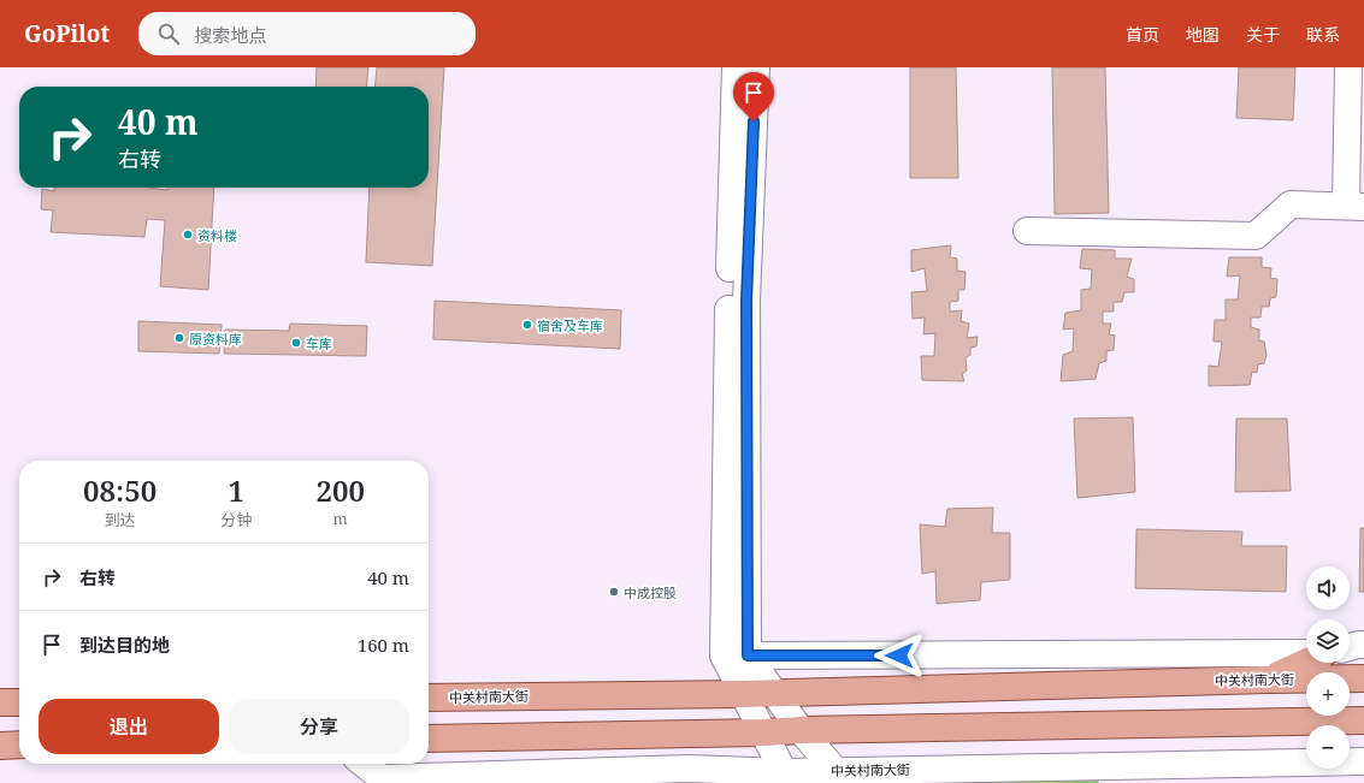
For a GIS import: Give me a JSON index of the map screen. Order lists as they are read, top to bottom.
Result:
{
  "streets": {
    "main road": ["中关村南大街"]
  },
  "places": [
    "资料楼",
    "宿舍及车库",
    "原资料库",
    "车库",
    "中成控股"
  ],
  "page": {
    "header": "GoPilot",
    "search": "搜索地点",
    "nav": [
      "首页",
      "地图",
      "关于",
      "联系"
    ],
    "turn": ["40 m", "右转"],
    "eta": [
      "08:50",
      "到达",
      "1",
      "分钟",
      "200",
      "m"
    ],
    "list": [
      {
        "name": "右转",
        "value": "40 m"
      },
      {
        "name": "到达目的地",
        "value": "160 m"
      }
    ],
    "map_buttons": ["+", "−"],
    "buttons": ["退出", "分享"]
  }
}
